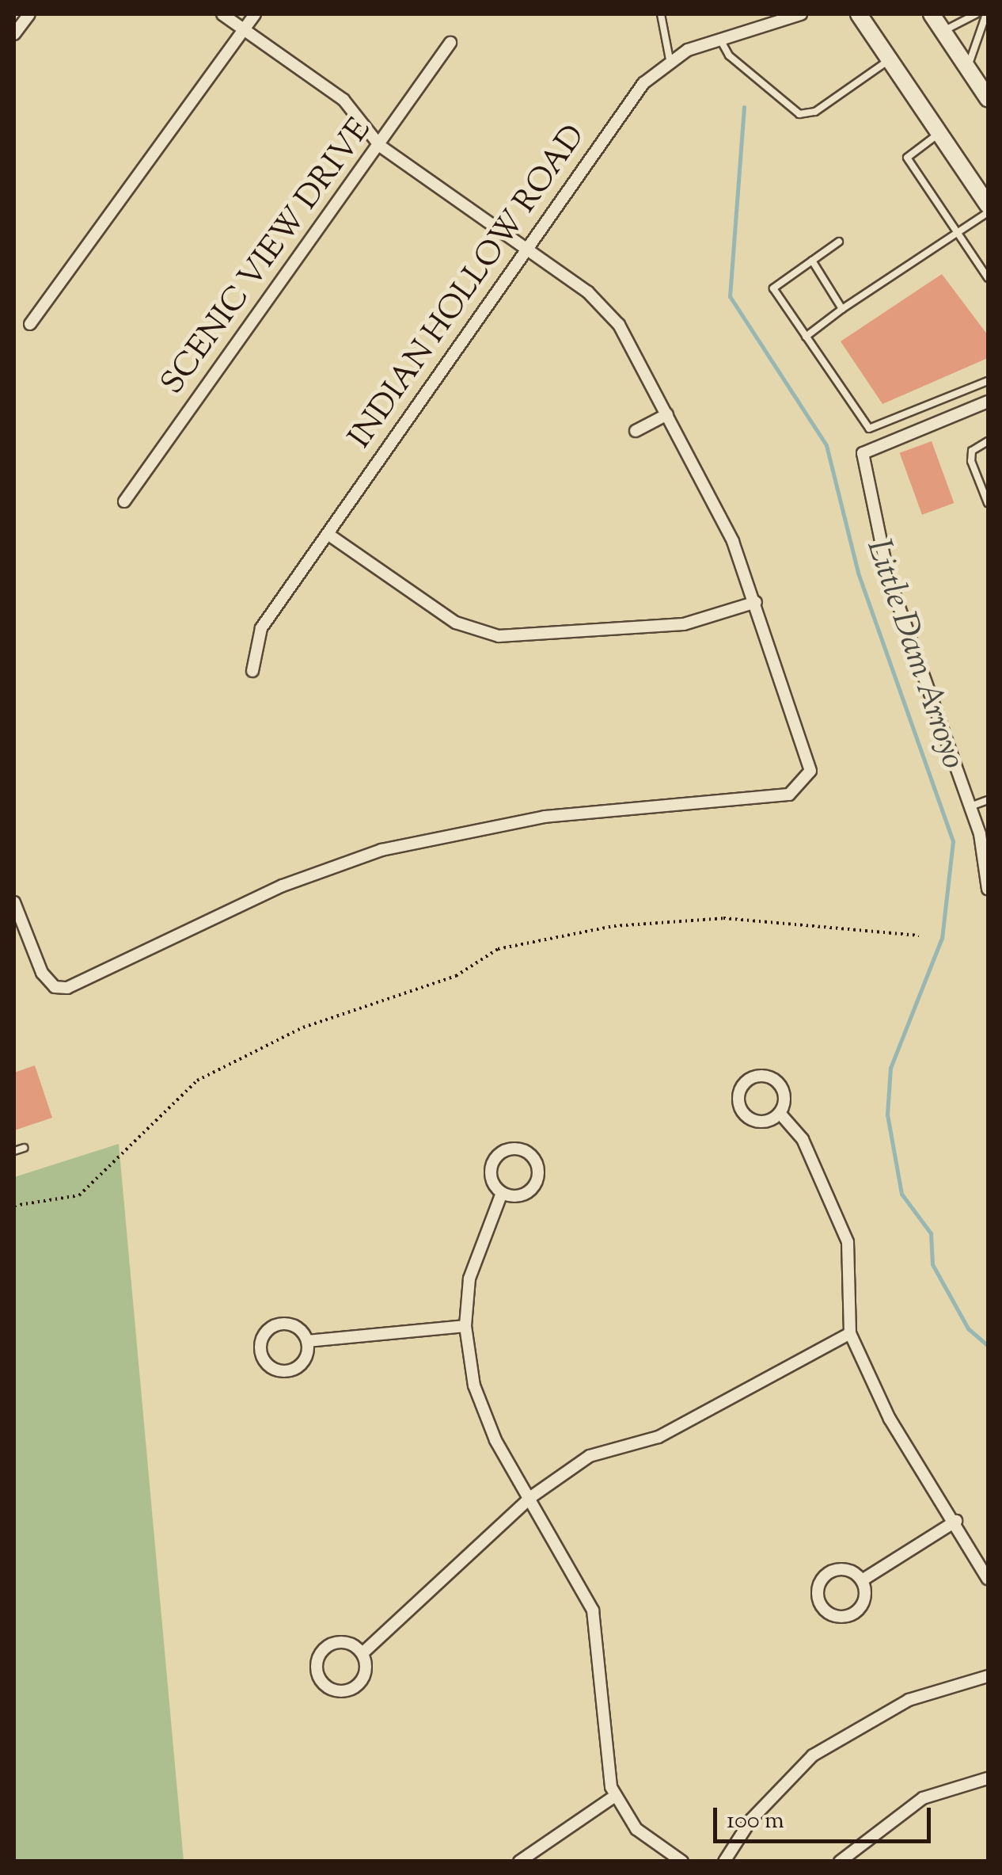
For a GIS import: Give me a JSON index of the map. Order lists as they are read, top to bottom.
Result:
{
  "streets": {
    "street": ["SCENIC VIEW DRIVE", "INDIAN HOLLOW ROAD"]
  },
  "water": ["Little Dam Arroyo"],
  "scale_bar": "100 m"
}
